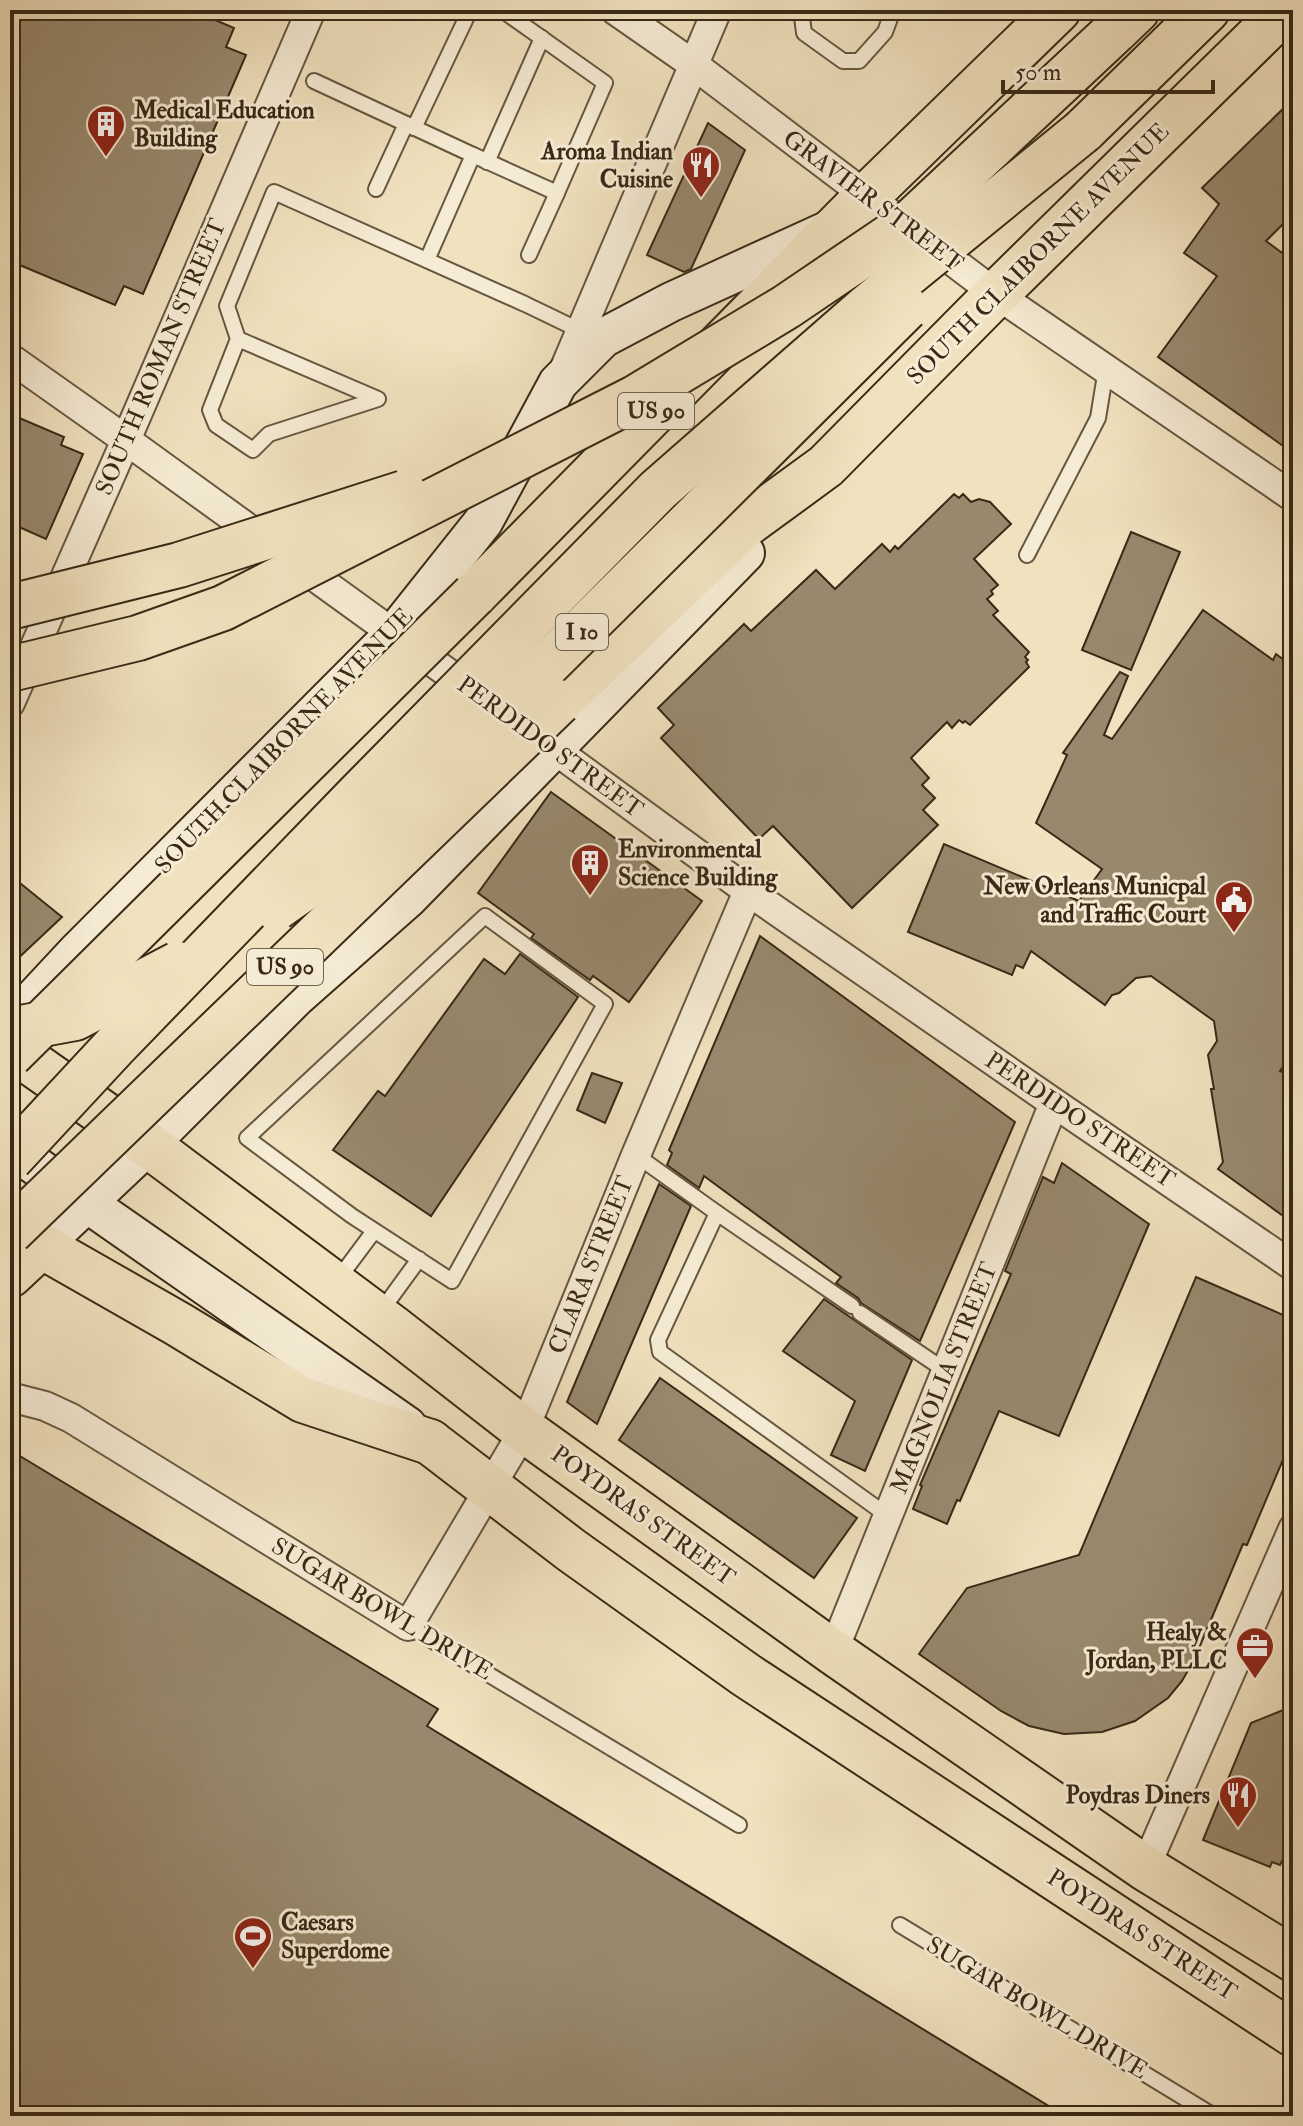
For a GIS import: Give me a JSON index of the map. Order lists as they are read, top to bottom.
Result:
{
  "streets": {
    "main road": [
      "SOUTH CLAIBORNE AVENUE",
      "US 90",
      "I 10",
      "POYDRAS STREET"
    ],
    "street": [
      "GRAVIER STREET",
      "SOUTH ROMAN STREET",
      "PERDIDO STREET",
      "CLARA STREET",
      "MAGNOLIA STREET",
      "SUGAR BOWL DRIVE"
    ]
  },
  "crossings": [
    ["GRAVIER STREET", "SOUTH CLAIBORNE AVENUE"],
    ["SOUTH CLAIBORNE AVENUE", "I 10"],
    ["SOUTH CLAIBORNE AVENUE", "PERDIDO STREET"],
    ["SOUTH CLAIBORNE AVENUE", "POYDRAS STREET"],
    ["SOUTH ROMAN STREET", "PERDIDO STREET"],
    ["PERDIDO STREET", "CLARA STREET"],
    ["PERDIDO STREET", "MAGNOLIA STREET"],
    ["CLARA STREET", "POYDRAS STREET"],
    ["CLARA STREET", "SUGAR BOWL DRIVE"],
    ["MAGNOLIA STREET", "POYDRAS STREET"]
  ],
  "places": {
    "building": ["Medical Education Building", "Environmental Science Building"],
    "restaurant": ["Aroma Indian Cuisine", "Poydras Diners"],
    "public building": ["New Orleans Municpal and Traffic Court"],
    "office": ["Healy & Jordan, PLLC"],
    "sports": ["Caesars Superdome"]
  },
  "scale_bar": "50 m"
}
